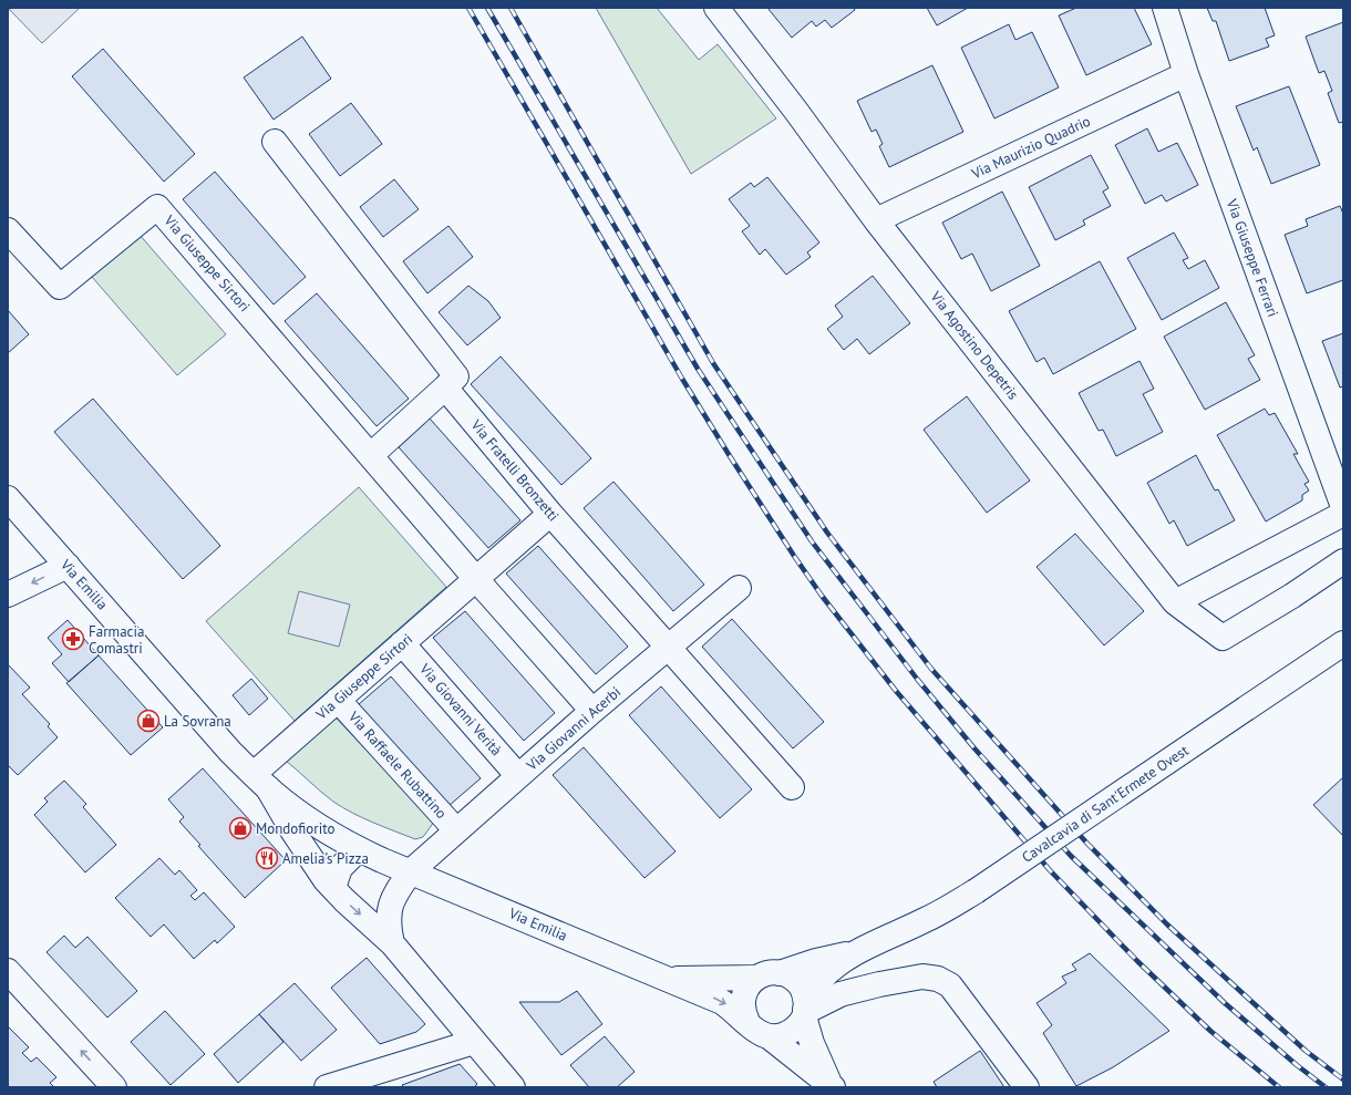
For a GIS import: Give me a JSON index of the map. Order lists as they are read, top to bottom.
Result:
{
  "streets": {
    "street": [
      "Via Maurizio Quadrio",
      "Via Giuseppe Ferrari",
      "Via Giuseppe Sirtori",
      "Via Agostino Depetris",
      "Via Fratelli Bronzetti",
      "Via Emilia",
      "Via Giovanni Verità",
      "Via Giovanni Acerbi",
      "Via Raffaele Rubattino",
      "Cavalcavia di Sant'Ermete Ovest"
    ]
  },
  "crossings": [
    ["Via Maurizio Quadrio", "Via Giuseppe Ferrari"],
    ["Via Maurizio Quadrio", "Via Agostino Depetris"],
    ["Via Giuseppe Sirtori", "Via Fratelli Bronzetti"],
    ["Via Giuseppe Sirtori", "Via Emilia"],
    ["Via Giuseppe Sirtori", "Via Giovanni Verità"],
    ["Via Giuseppe Sirtori", "Via Giovanni Acerbi"],
    ["Via Giuseppe Sirtori", "Via Raffaele Rubattino"],
    ["Via Fratelli Bronzetti", "Via Giovanni Acerbi"],
    ["Via Emilia", "Via Giovanni Acerbi"],
    ["Via Emilia", "Cavalcavia di Sant'Ermete Ovest"],
    ["Via Giovanni Verità", "Via Giovanni Acerbi"],
    ["Via Giovanni Acerbi", "Via Raffaele Rubattino"]
  ],
  "places": {
    "pharmacy": ["Farmacia Comastri"],
    "shop": ["La Sovrana", "Mondofiorito"],
    "restaurant": ["Amelia’s Pizza"]
  }
}
